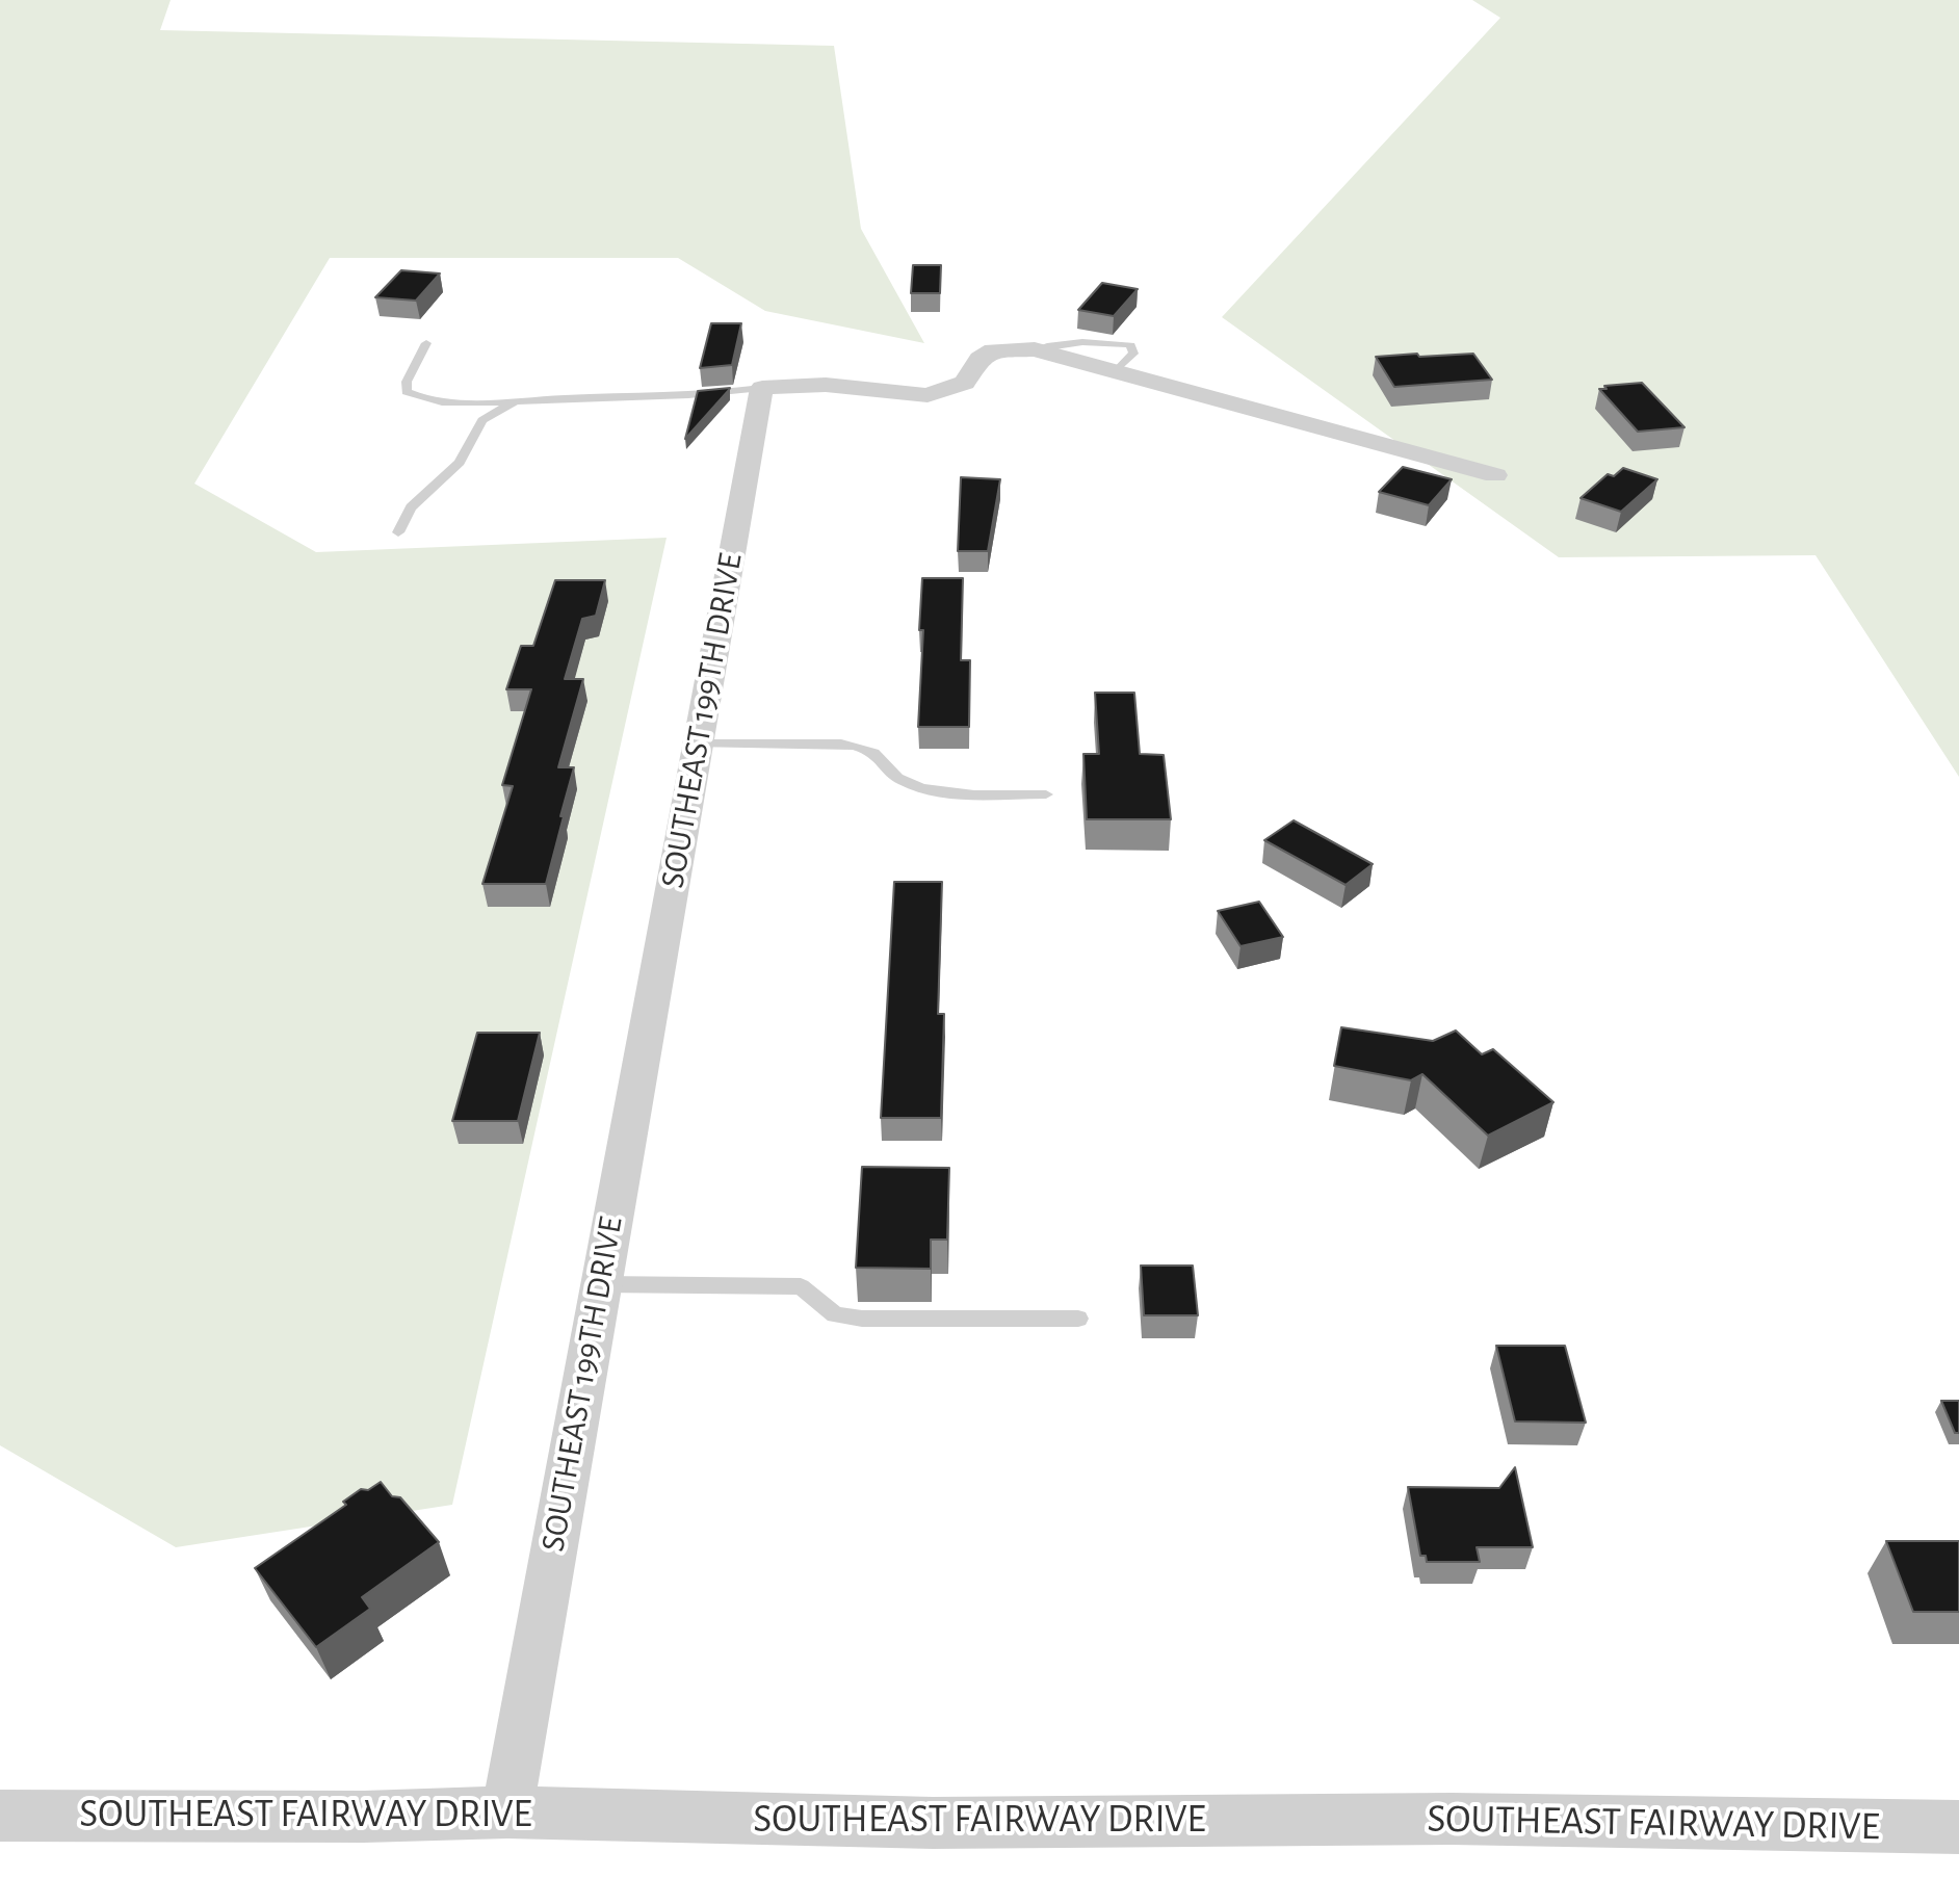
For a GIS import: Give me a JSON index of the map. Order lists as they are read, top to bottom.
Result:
{
  "streets": {
    "street": ["SOUTHEAST 199TH DRIVE", "SOUTHEAST FAIRWAY DRIVE"]
  },
  "crossings": [
    ["SOUTHEAST 199TH DRIVE", "SOUTHEAST FAIRWAY DRIVE"]
  ]
}
